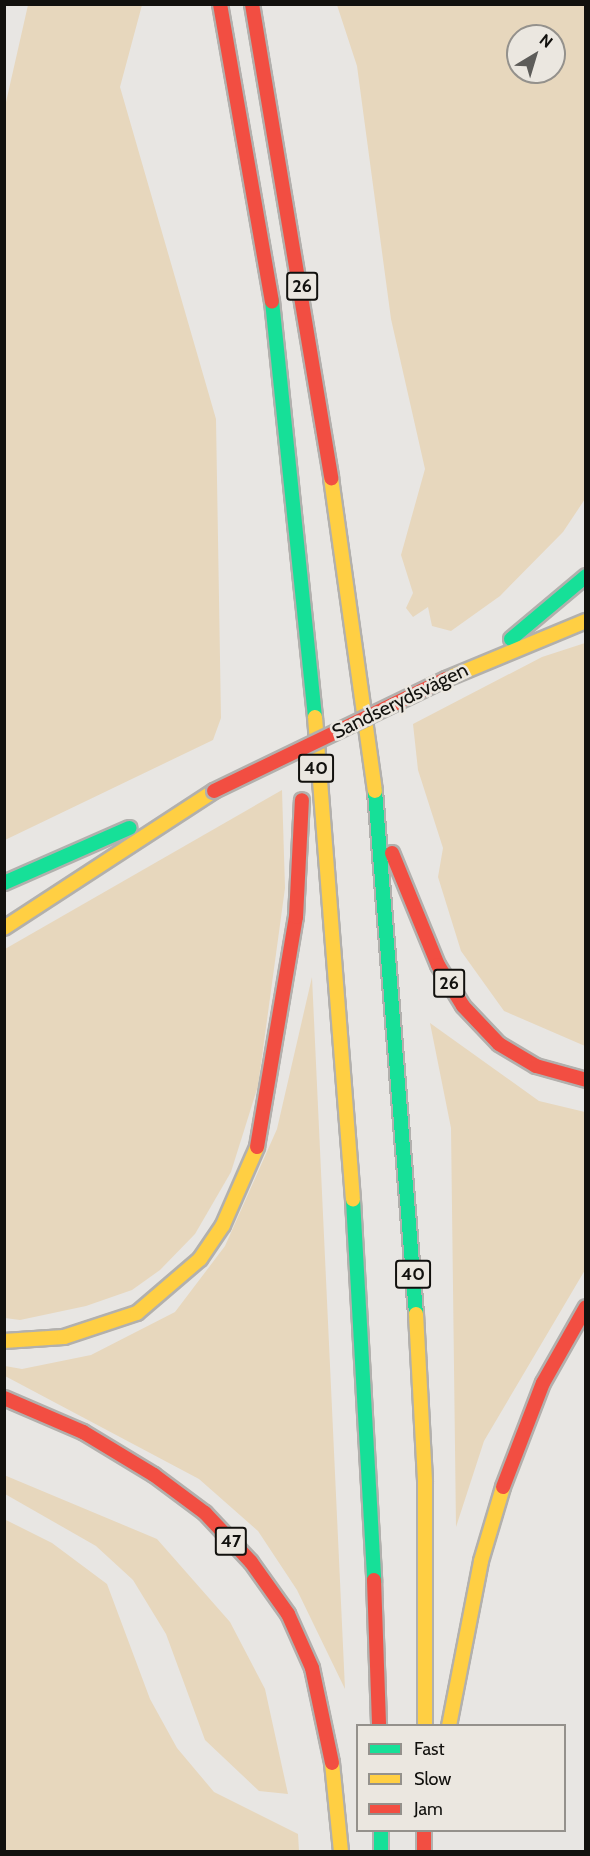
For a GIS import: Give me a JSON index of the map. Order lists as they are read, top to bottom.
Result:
{
  "streets": {
    "highway": [
      "26",
      "Sandserydsvägen",
      "40",
      "47"
    ]
  },
  "crossings": [
    ["26", "40"]
  ],
  "legend": ["Fast", "Slow", "Jam"],
  "north": "top right"
}
